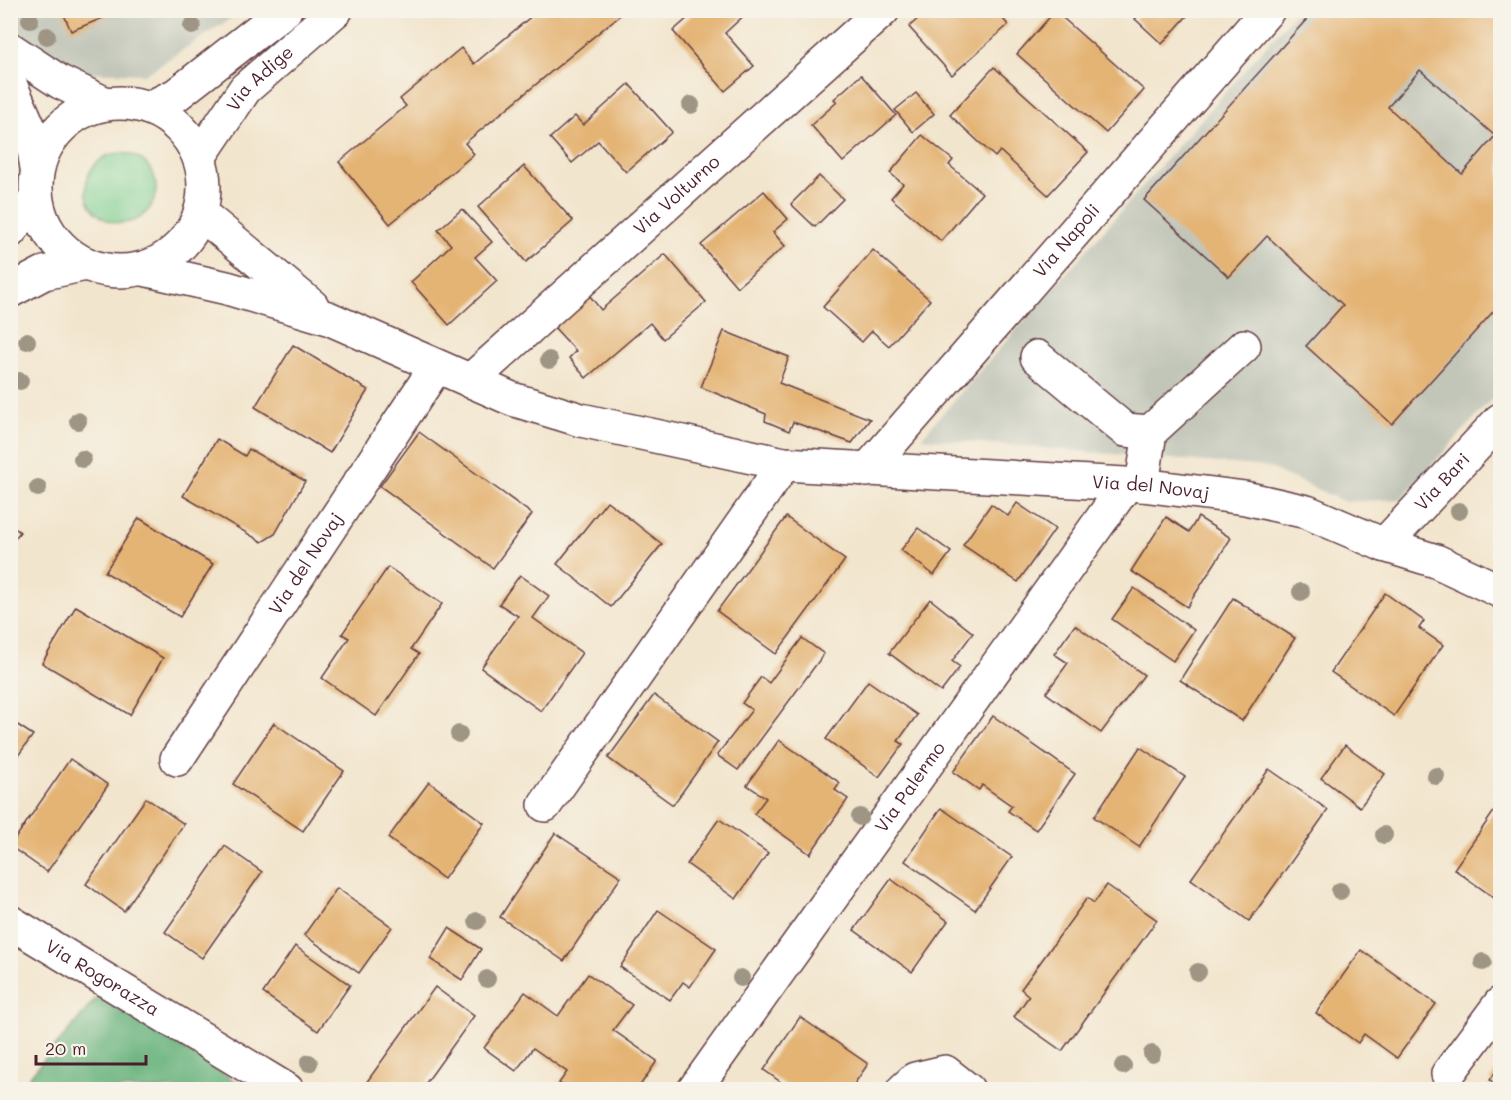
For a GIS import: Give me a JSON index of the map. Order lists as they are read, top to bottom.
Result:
{
  "streets": {
    "street": [
      "Via Adige",
      "Via Volturno",
      "Via Napoli",
      "Via Bari",
      "Via del Novaj",
      "Via Palermo",
      "Via Rogorazza"
    ]
  },
  "crossings": [
    ["Via Adige", "Via del Novaj"],
    ["Via Volturno", "Via del Novaj"],
    ["Via Napoli", "Via del Novaj"],
    ["Via Bari", "Via del Novaj"],
    ["Via del Novaj", "Via Palermo"]
  ],
  "scale_bar": "20 m"
}
